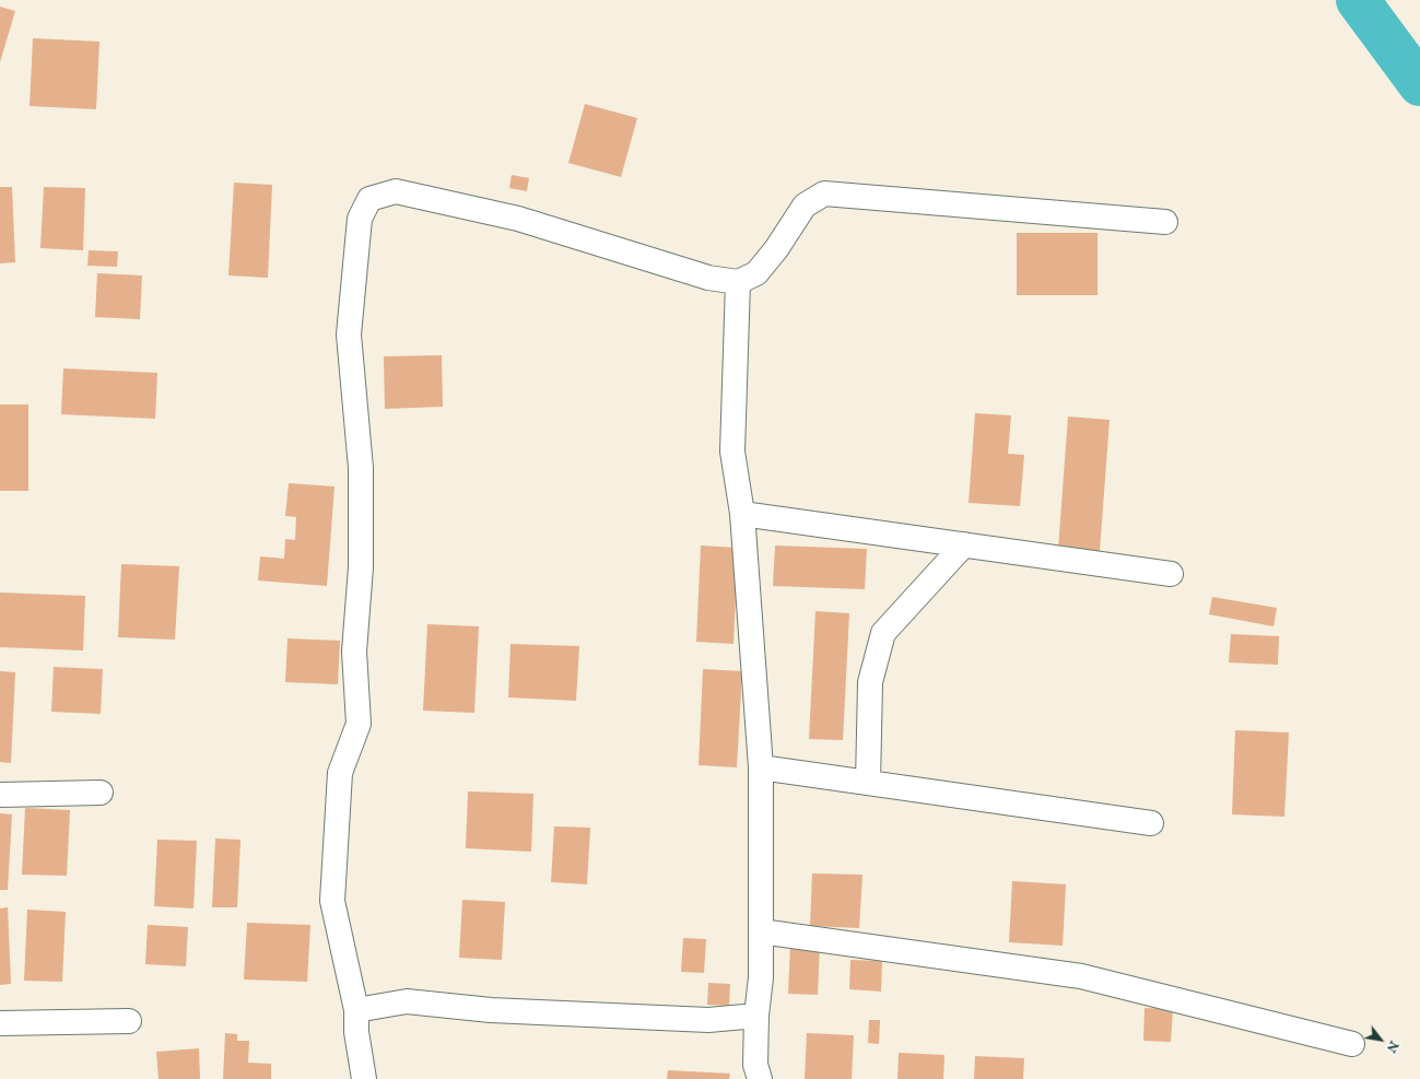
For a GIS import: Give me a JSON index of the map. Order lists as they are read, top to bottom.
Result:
{
  "north": "bottom right"
}
